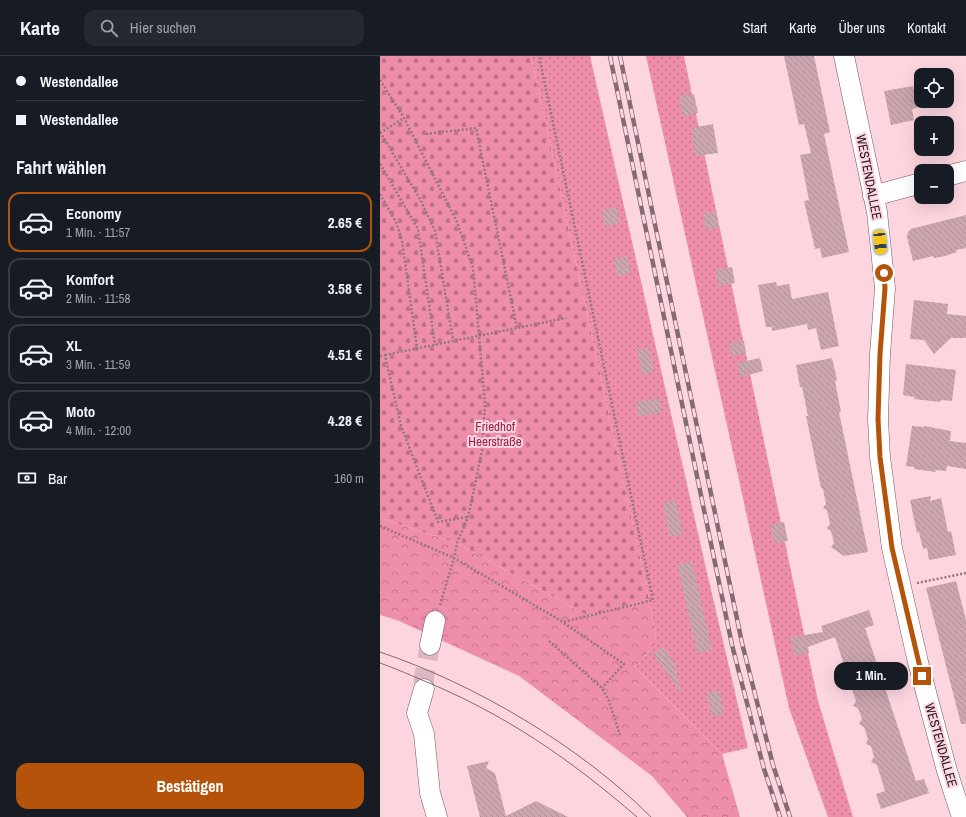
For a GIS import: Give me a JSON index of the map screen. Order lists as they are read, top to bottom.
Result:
{
  "streets": {
    "street": ["WESTENDALLEE"]
  },
  "parks": ["Friedhof Heerstraße"],
  "page": {
    "header": "Karte",
    "search": "Hier suchen",
    "nav": [
      "Start",
      "Karte",
      "Über uns",
      "Kontakt"
    ],
    "banner": ["Westendallee", "Westendallee"],
    "map_buttons": ["+", "−"],
    "heading": "Fahrt wählen",
    "list": [
      {
        "name": "Economy",
        "note": "1 Min. · 11:57",
        "value": "2.65 €"
      },
      {
        "name": "Komfort",
        "note": "2 Min. · 11:58",
        "value": "3.58 €"
      },
      {
        "name": "XL",
        "note": "3 Min. · 11:59",
        "value": "4.51 €"
      },
      {
        "name": "Moto",
        "note": "4 Min. · 12:00",
        "value": "4.28 €"
      }
    ],
    "pay": ["Bar", "160 m"],
    "bubble": "1 Min.",
    "buttons": "Bestätigen"
  }
}
